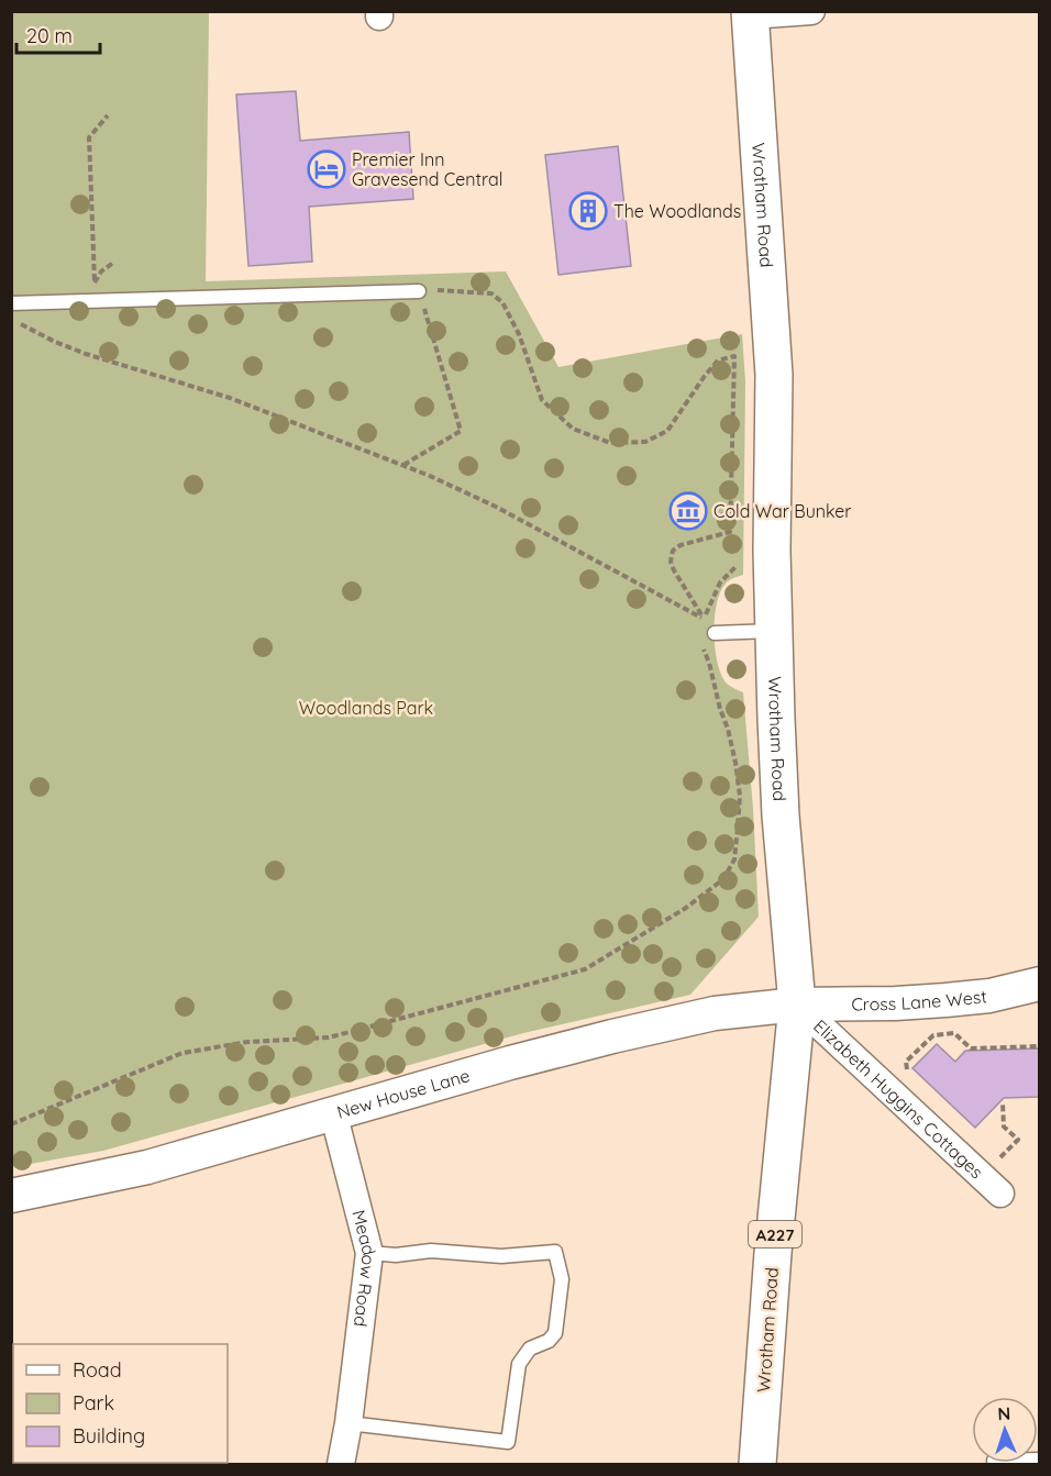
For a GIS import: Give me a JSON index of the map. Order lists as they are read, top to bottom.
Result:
{
  "streets": {
    "main road": ["Wrotham Road", "A227"],
    "street": [
      "Cross Lane West",
      "New House Lane",
      "Elizabeth Huggins Cottages",
      "Meadow Road"
    ]
  },
  "crossings": [
    ["Wrotham Road", "Cross Lane West"],
    ["Wrotham Road", "New House Lane"],
    ["Wrotham Road", "Elizabeth Huggins Cottages"],
    ["Cross Lane West", "New House Lane"],
    ["Cross Lane West", "Elizabeth Huggins Cottages"],
    ["New House Lane", "Elizabeth Huggins Cottages"],
    ["New House Lane", "Meadow Road"]
  ],
  "parks": ["Woodlands Park"],
  "places": {
    "hotel": ["Premier Inn Gravesend Central"],
    "building": ["The Woodlands"],
    "museum": ["Cold War Bunker"]
  },
  "legend": ["Road", "Park", "Building"],
  "scale_bar": "20 m",
  "north": "top"
}
